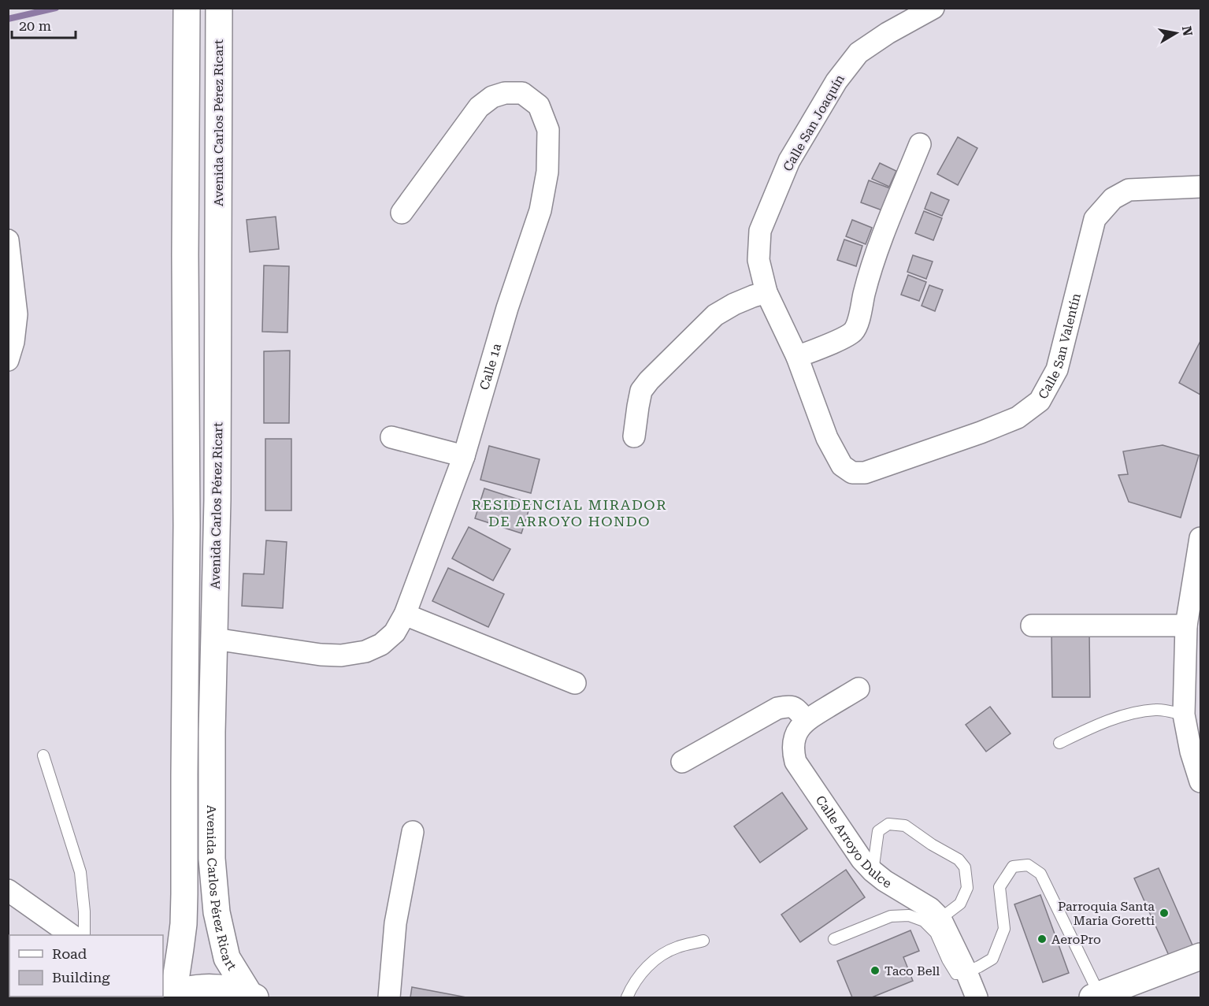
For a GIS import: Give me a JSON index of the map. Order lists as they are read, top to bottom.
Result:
{
  "streets": {
    "main road": ["Avenida Carlos Pérez Ricart"],
    "street": [
      "Calle San Joaquín",
      "Calle San Valentín",
      "Calle 1a",
      "Calle Arroyo Dulce"
    ]
  },
  "crossings": [
    ["Avenida Carlos Pérez Ricart", "Calle 1a"],
    ["Calle San Joaquín", "Calle San Valentín"]
  ],
  "districts": ["RESIDENCIAL MIRADOR DE ARROYO HONDO"],
  "places": ["Parroquia Santa Maria Goretti", "AeroPro", "Taco Bell"],
  "legend": ["Road", "Building"],
  "scale_bar": "20 m",
  "north": "right"
}
